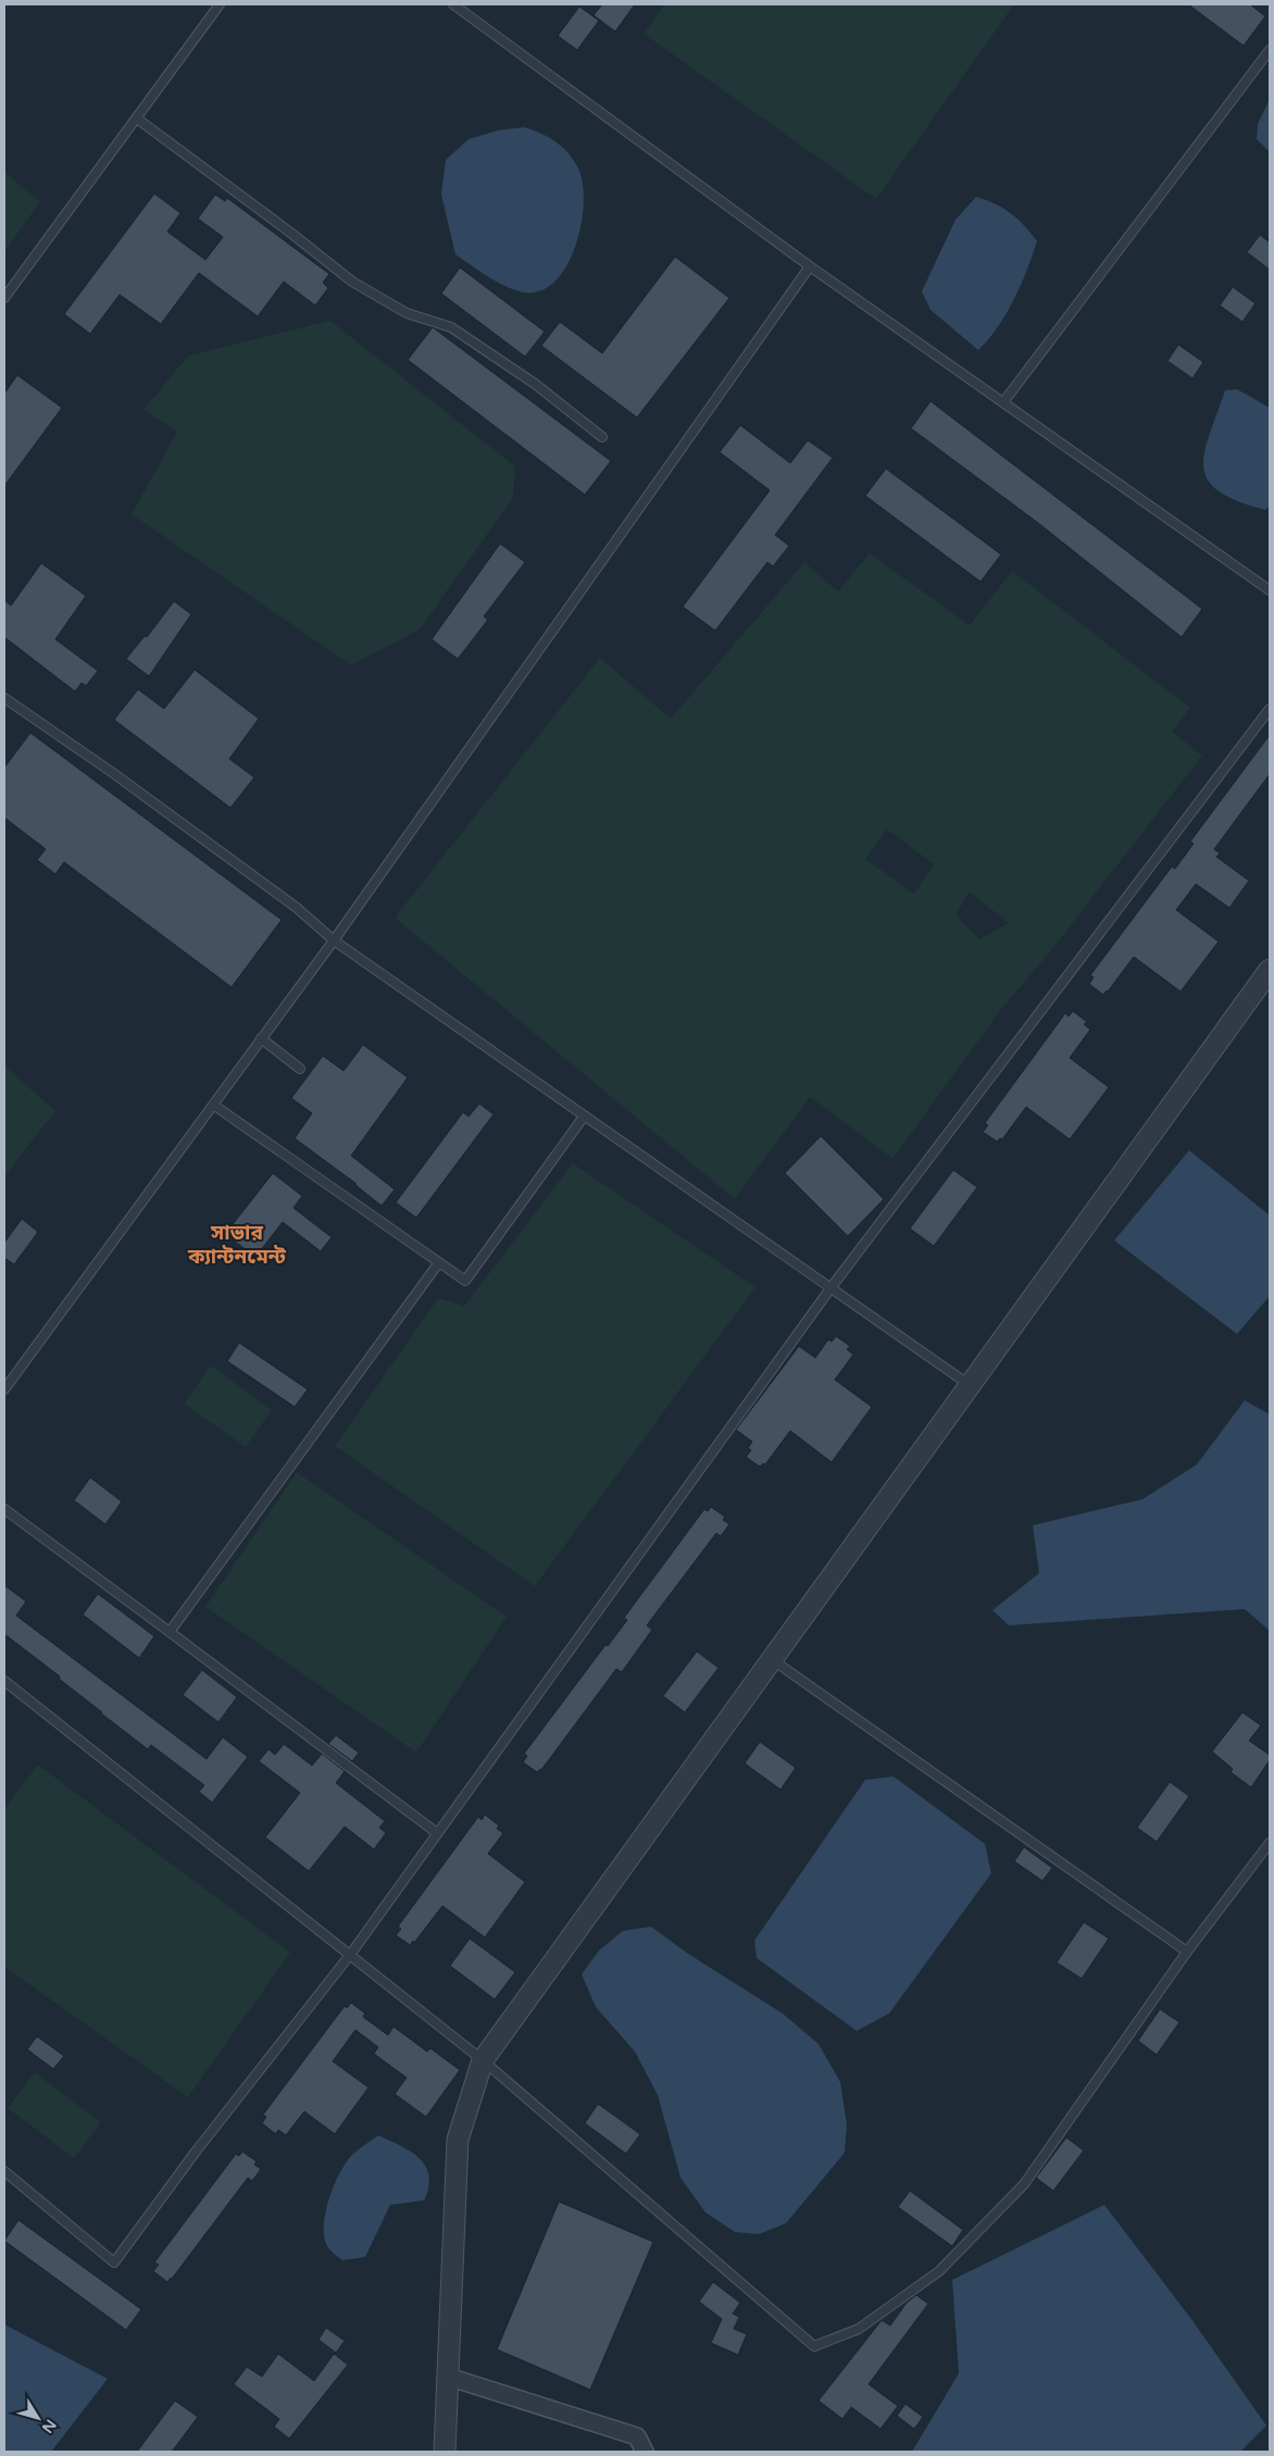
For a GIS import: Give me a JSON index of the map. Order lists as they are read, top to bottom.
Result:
{
  "districts": ["সাভার ক্যান্টনমেন্ট"],
  "north": "bottom right"
}
